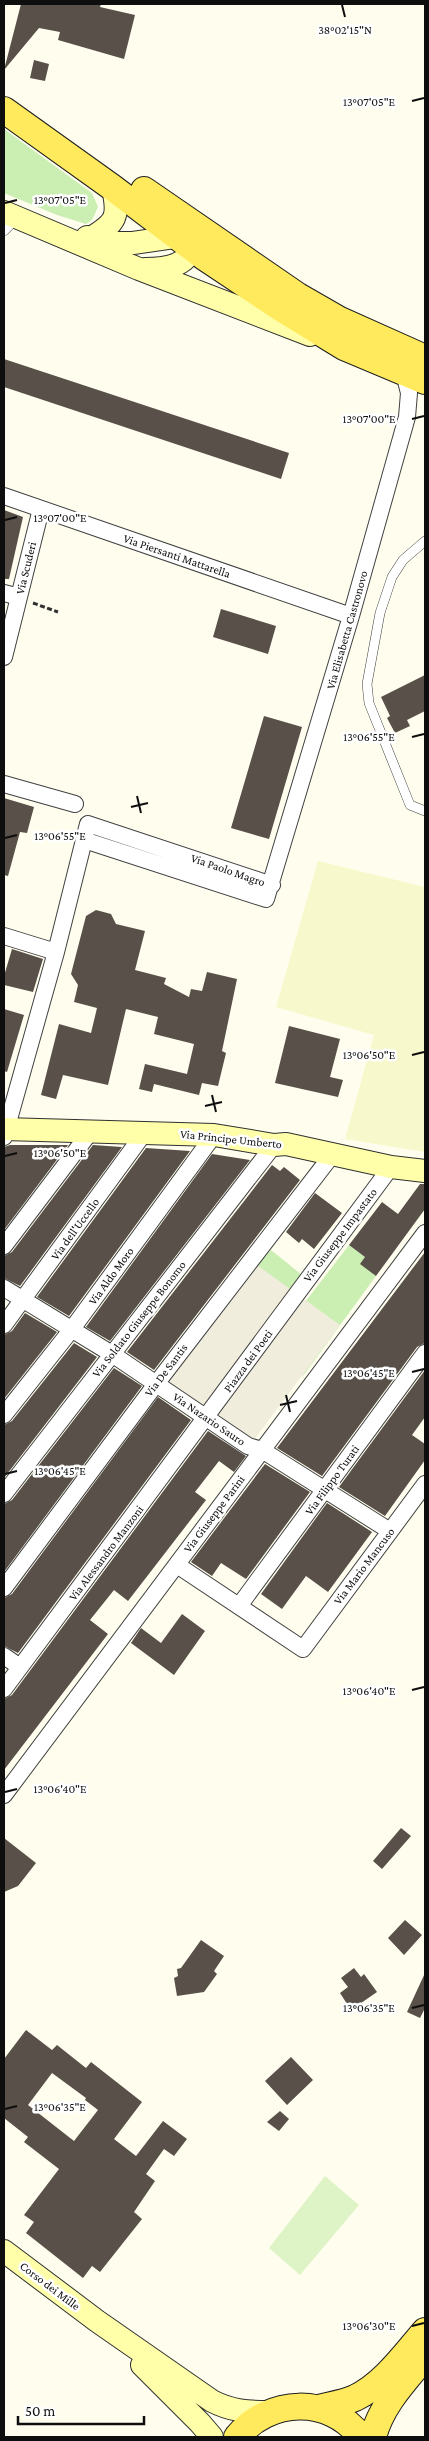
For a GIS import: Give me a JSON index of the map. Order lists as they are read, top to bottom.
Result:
{
  "streets": {
    "street": [
      "Via Piersanti Mattarella",
      "Via Scuderi",
      "Via Elisabetta Castronovo",
      "Via Paolo Magro",
      "Via Principe Umberto",
      "Via dell'Uccello",
      "Via Giuseppe Impastato",
      "Via Aldo Moro",
      "Via Soldato Giuseppe Bonomo",
      "Piazza dei Poeti",
      "Via De Santis",
      "Via Nazario Sauro",
      "Via Filippo Turati",
      "Via Giuseppe Parini",
      "Via Alessandro Manzoni",
      "Via Mario Mancuso",
      "Corso dei Mille"
    ]
  },
  "crossings": [
    ["Via Piersanti Mattarella", "Via Scuderi"],
    ["Via Piersanti Mattarella", "Via Elisabetta Castronovo"],
    ["Via Elisabetta Castronovo", "Via Paolo Magro"],
    ["Via Paolo Magro", "Via Principe Umberto"],
    ["Via Principe Umberto", "Via dell'Uccello"],
    ["Via Principe Umberto", "Via Giuseppe Impastato"],
    ["Via Principe Umberto", "Via Aldo Moro"],
    ["Via Principe Umberto", "Via Soldato Giuseppe Bonomo"],
    ["Via Principe Umberto", "Via De Santis"],
    ["Via dell'Uccello", "Via Nazario Sauro"],
    ["Via Giuseppe Impastato", "Piazza dei Poeti"],
    ["Via Aldo Moro", "Via Nazario Sauro"],
    ["Via Soldato Giuseppe Bonomo", "Via Nazario Sauro"],
    ["Piazza dei Poeti", "Via Nazario Sauro"],
    ["Piazza dei Poeti", "Via Alessandro Manzoni"],
    ["Via De Santis", "Via Nazario Sauro"],
    ["Via Nazario Sauro", "Via Filippo Turati"],
    ["Via Nazario Sauro", "Via Giuseppe Parini"],
    ["Via Nazario Sauro", "Via Alessandro Manzoni"],
    ["Via Nazario Sauro", "Via Mario Mancuso"],
    ["Via Filippo Turati", "Via Mario Mancuso"]
  ],
  "scale_bar": "50 m",
  "coordinates": [
    "38°02'15\"N",
    "13°07'05\"E",
    "13°07'00\"E",
    "13°06'55\"E",
    "13°06'50\"E",
    "13°06'45\"E",
    "13°06'40\"E",
    "13°06'35\"E",
    "13°06'30\"E"
  ]
}
